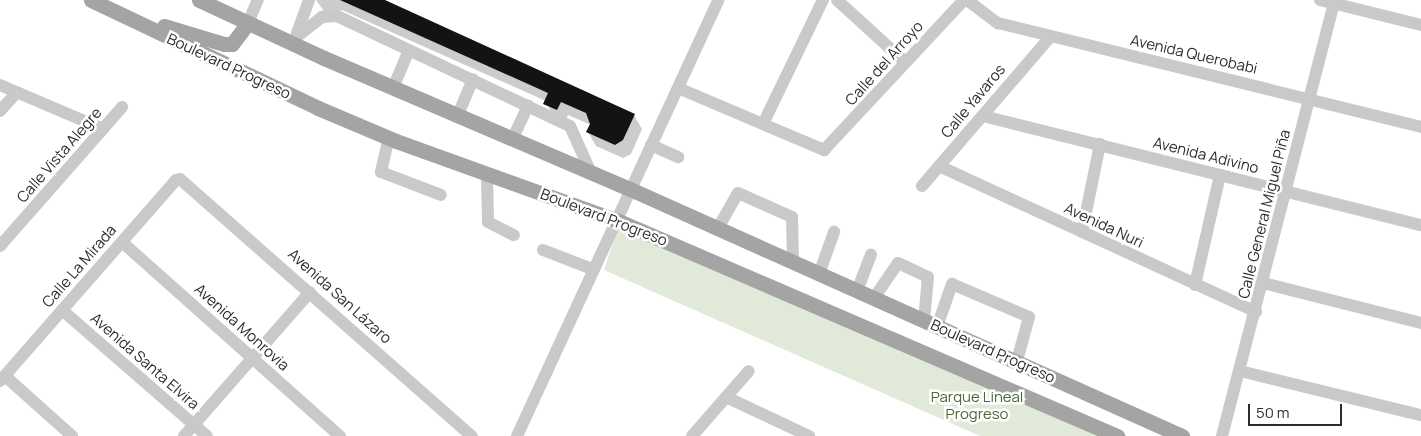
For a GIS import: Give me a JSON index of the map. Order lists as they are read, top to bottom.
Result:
{
  "streets": {
    "main road": ["Boulevard Progreso"],
    "street": [
      "Avenida Querobabi",
      "Calle del Arroyo",
      "Calle Yavaros",
      "Calle Vista Alegre",
      "Avenida Adivino",
      "Calle General Miguel Piña",
      "Avenida Nuri",
      "Calle La Mirada",
      "Avenida San Lázaro",
      "Avenida Monrovia",
      "Avenida Santa Elvira"
    ]
  },
  "crossings": [
    ["Avenida Querobabi", "Calle del Arroyo"],
    ["Avenida Querobabi", "Calle Yavaros"],
    ["Avenida Querobabi", "Calle General Miguel Piña"],
    ["Calle Yavaros", "Avenida Adivino"],
    ["Calle Yavaros", "Avenida Nuri"],
    ["Avenida Adivino", "Calle General Miguel Piña"],
    ["Calle General Miguel Piña", "Avenida Nuri"],
    ["Calle La Mirada", "Avenida San Lázaro"],
    ["Calle La Mirada", "Avenida Monrovia"],
    ["Calle La Mirada", "Avenida Santa Elvira"]
  ],
  "parks": ["Parque Lineal Progreso"],
  "scale_bar": "50 m"
}
